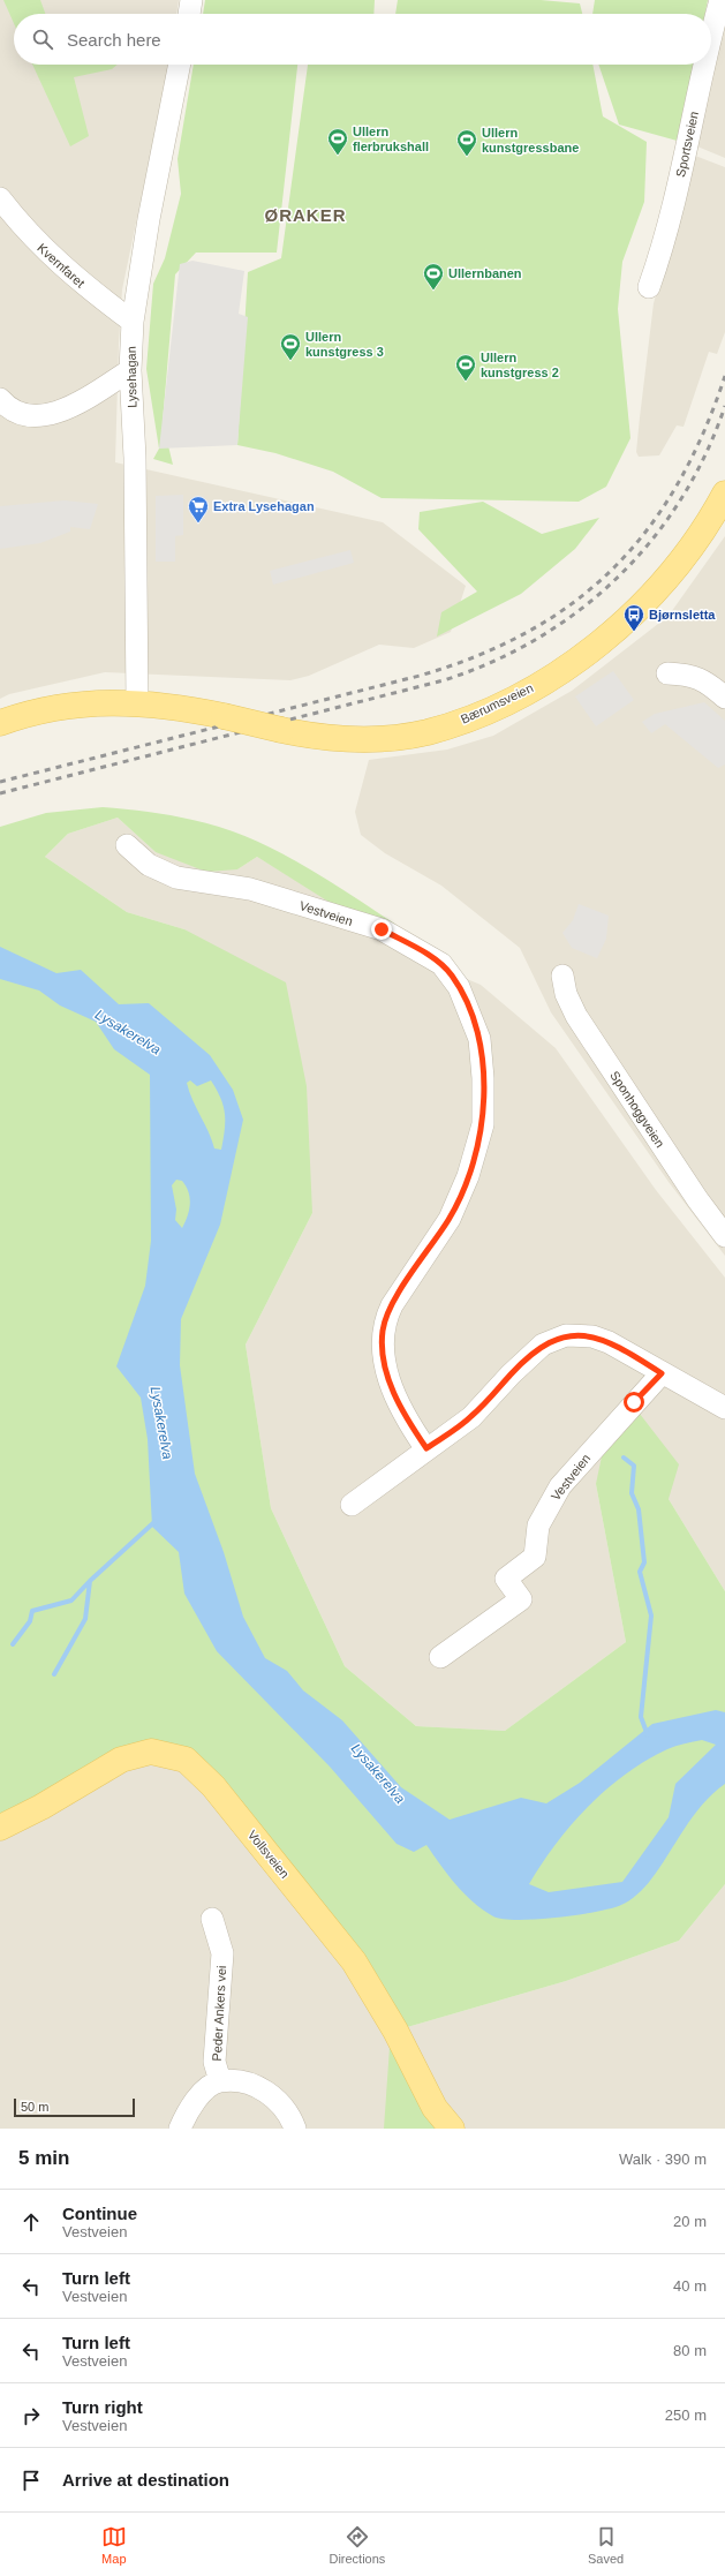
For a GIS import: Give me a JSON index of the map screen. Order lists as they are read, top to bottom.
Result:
{
  "streets": {
    "main road": ["Bærumsveien", "Vollsveien"],
    "street": [
      "Sportsveien",
      "Kvernfaret",
      "Lysehagan",
      "Vestveien",
      "Sponhoggveien",
      "Peder Ankers vei"
    ]
  },
  "crossings": [
    ["Kvernfaret", "Lysehagan"],
    ["Lysehagan", "Bærumsveien"]
  ],
  "districts": ["ØRAKER"],
  "water": ["Lysakerelva"],
  "places": {
    "sports": [
      "Ullern flerbrukshall",
      "Ullern kunstgressbane",
      "Ullernbanen",
      "Ullern kunstgress 3",
      "Ullern kunstgress 2"
    ],
    "supermarket": ["Extra Lysehagan"],
    "bus stop": ["Bjørnsletta"]
  },
  "scale_bar": "50 m",
  "page": {
    "search": "Search here",
    "scale": "50 m",
    "heading": ["5 min", "Walk · 390 m"],
    "list": [
      ["Continue", "Vestveien", "20 m"],
      ["Turn left", "Vestveien", "40 m"],
      ["Turn left", "Vestveien", "80 m"],
      ["Turn right", "Vestveien", "250 m"],
      "Arrive at destination"
    ],
    "nav": ["Map", "Directions", "Saved"]
  }
}
